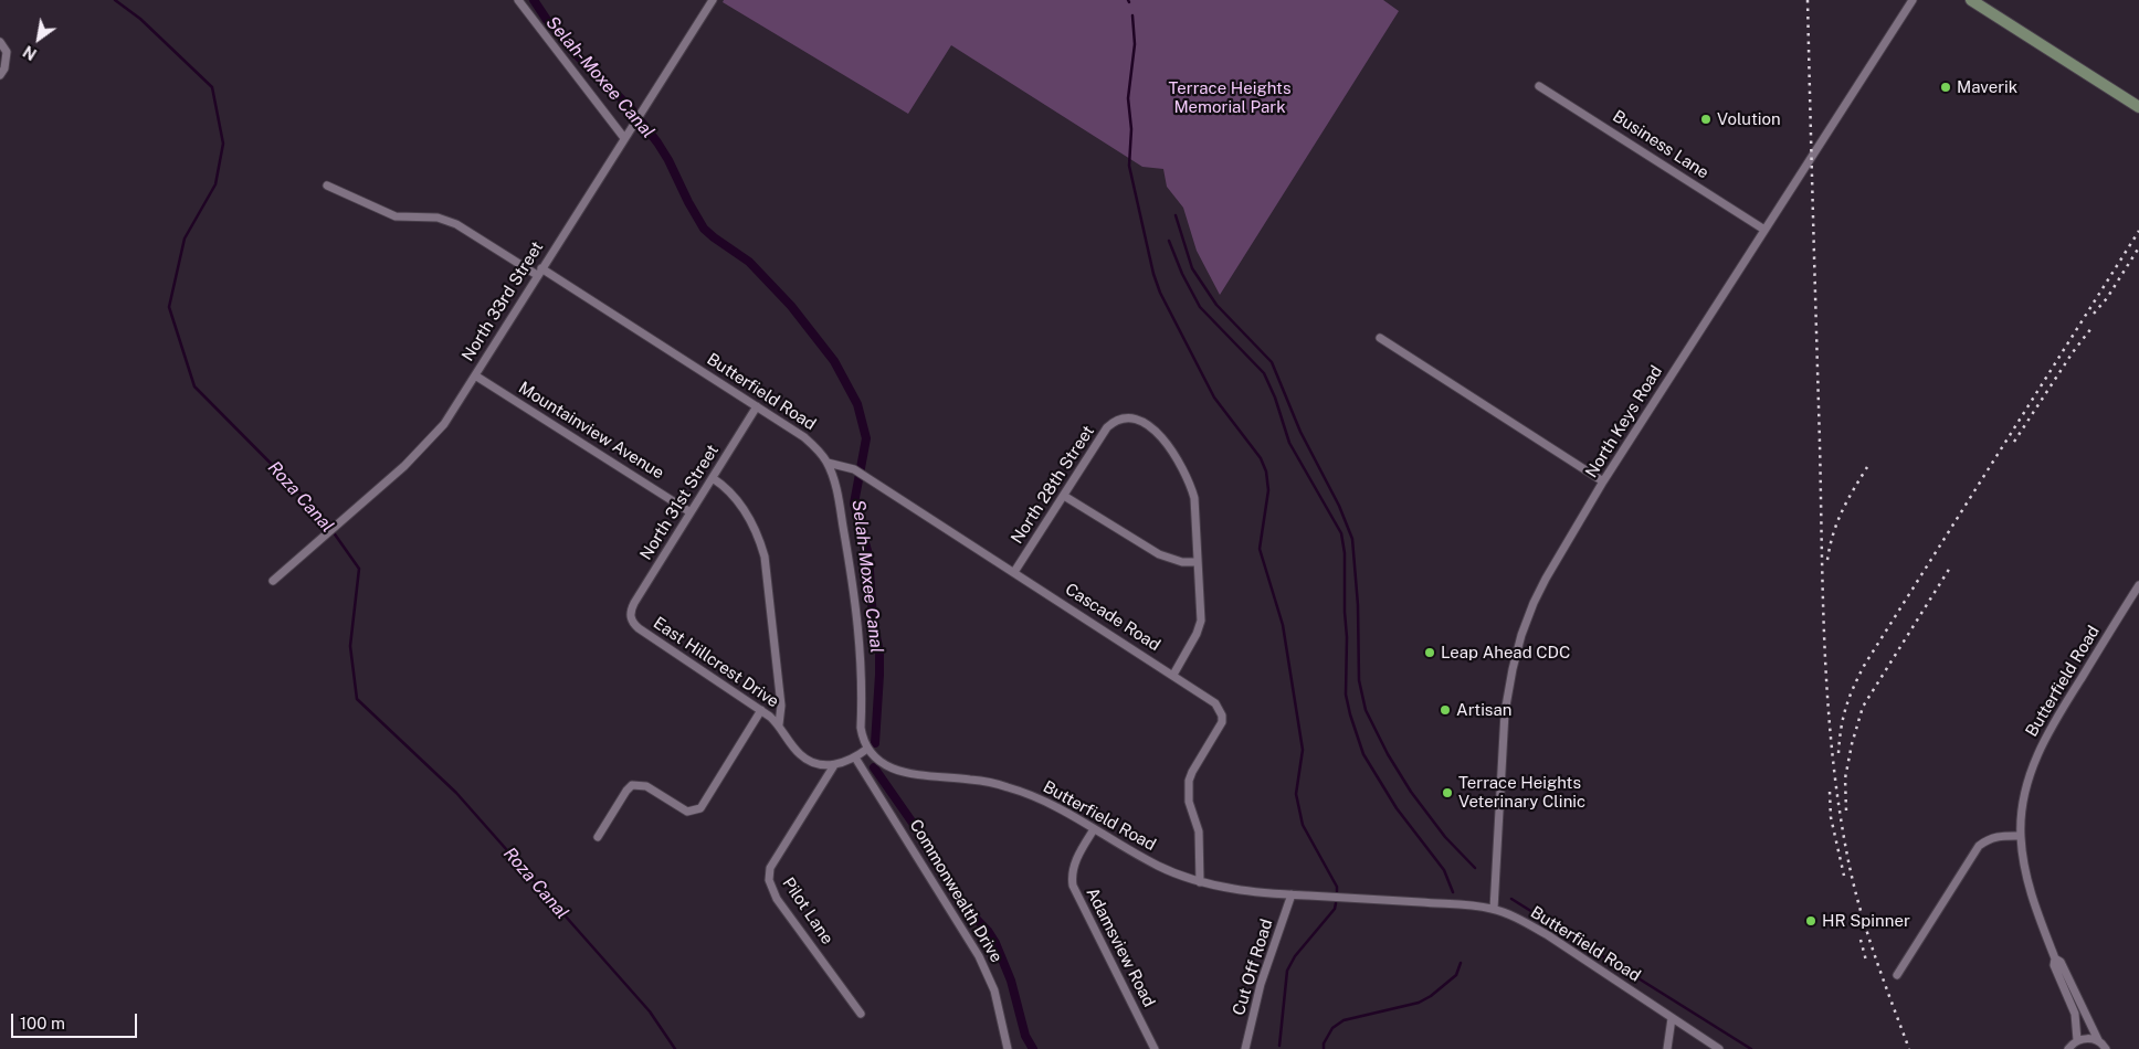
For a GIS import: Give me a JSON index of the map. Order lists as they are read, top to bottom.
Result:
{
  "streets": {
    "street": [
      "Business Lane",
      "North 33rd Street",
      "Butterfield Road",
      "North Keys Road",
      "Mountainview Avenue",
      "North 28th Street",
      "North 31st Street",
      "Cascade Road",
      "East Hillcrest Drive",
      "Commonwealth Drive",
      "Pilot Lane",
      "Adamsview Road",
      "Cut Off Road"
    ]
  },
  "crossings": [
    ["Business Lane", "North Keys Road"],
    ["North 33rd Street", "Butterfield Road"],
    ["North 33rd Street", "Mountainview Avenue"],
    ["Butterfield Road", "North Keys Road"],
    ["Butterfield Road", "North 31st Street"],
    ["Butterfield Road", "Cascade Road"],
    ["Butterfield Road", "East Hillcrest Drive"],
    ["Butterfield Road", "Adamsview Road"],
    ["Butterfield Road", "Cut Off Road"],
    ["Mountainview Avenue", "North 31st Street"],
    ["North 28th Street", "Cascade Road"],
    ["North 31st Street", "East Hillcrest Drive"],
    ["East Hillcrest Drive", "Commonwealth Drive"],
    ["East Hillcrest Drive", "Pilot Lane"]
  ],
  "water": ["Selah-Moxee Canal", "Roza Canal"],
  "parks": ["Terrace Heights Memorial Park"],
  "places": [
    "Maverik",
    "Volution",
    "Leap Ahead CDC",
    "Artisan",
    "Terrace Heights Veterinary Clinic",
    "HR Spinner"
  ],
  "scale_bar": "100 m",
  "north": "bottom left"
}
